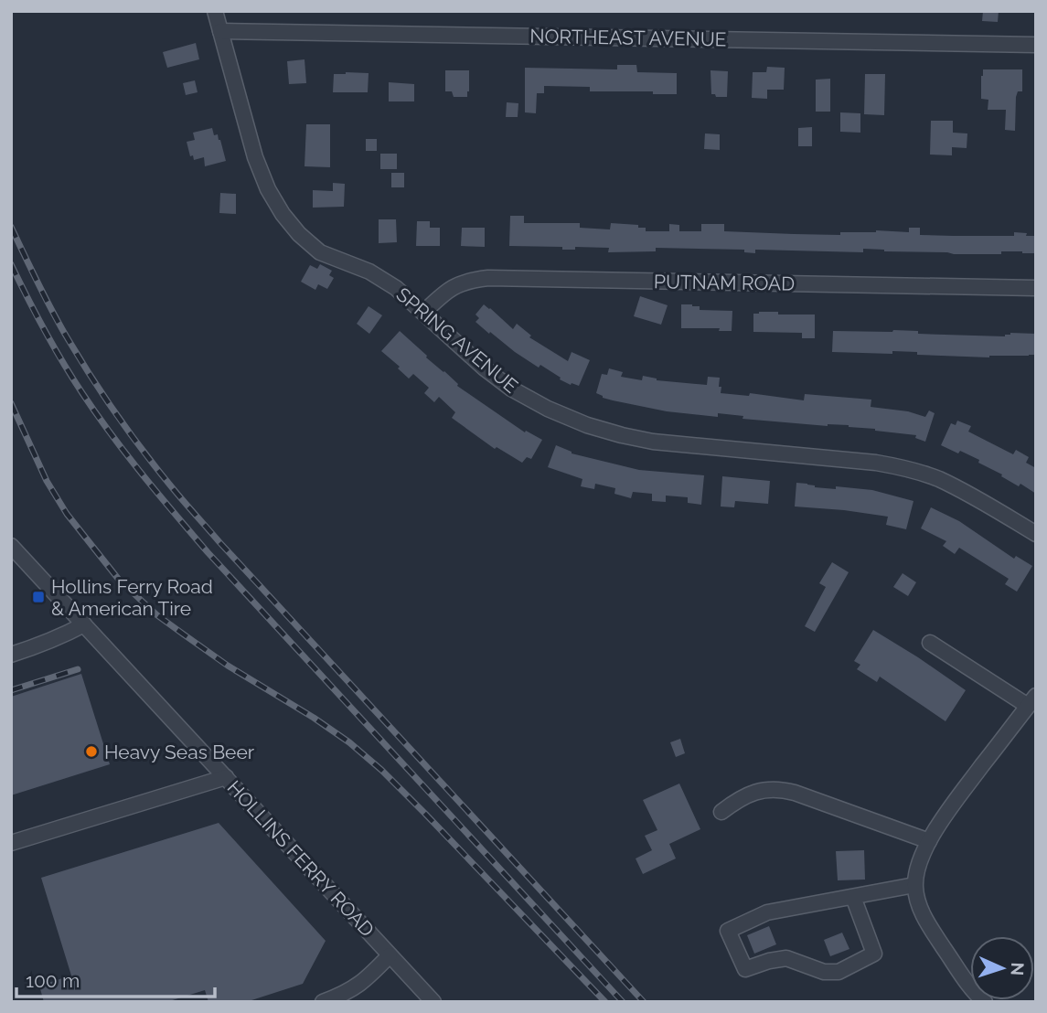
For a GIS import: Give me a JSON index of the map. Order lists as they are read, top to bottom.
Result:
{
  "streets": {
    "street": [
      "NORTHEAST AVENUE",
      "PUTNAM ROAD",
      "SPRING AVENUE",
      "HOLLINS FERRY ROAD"
    ]
  },
  "crossings": [
    ["NORTHEAST AVENUE", "SPRING AVENUE"],
    ["PUTNAM ROAD", "SPRING AVENUE"]
  ],
  "places": {
    "transit": ["Hollins Ferry Road & American Tire"],
    "other": ["Heavy Seas Beer"]
  },
  "scale_bar": "100 m",
  "north": "right"
}
